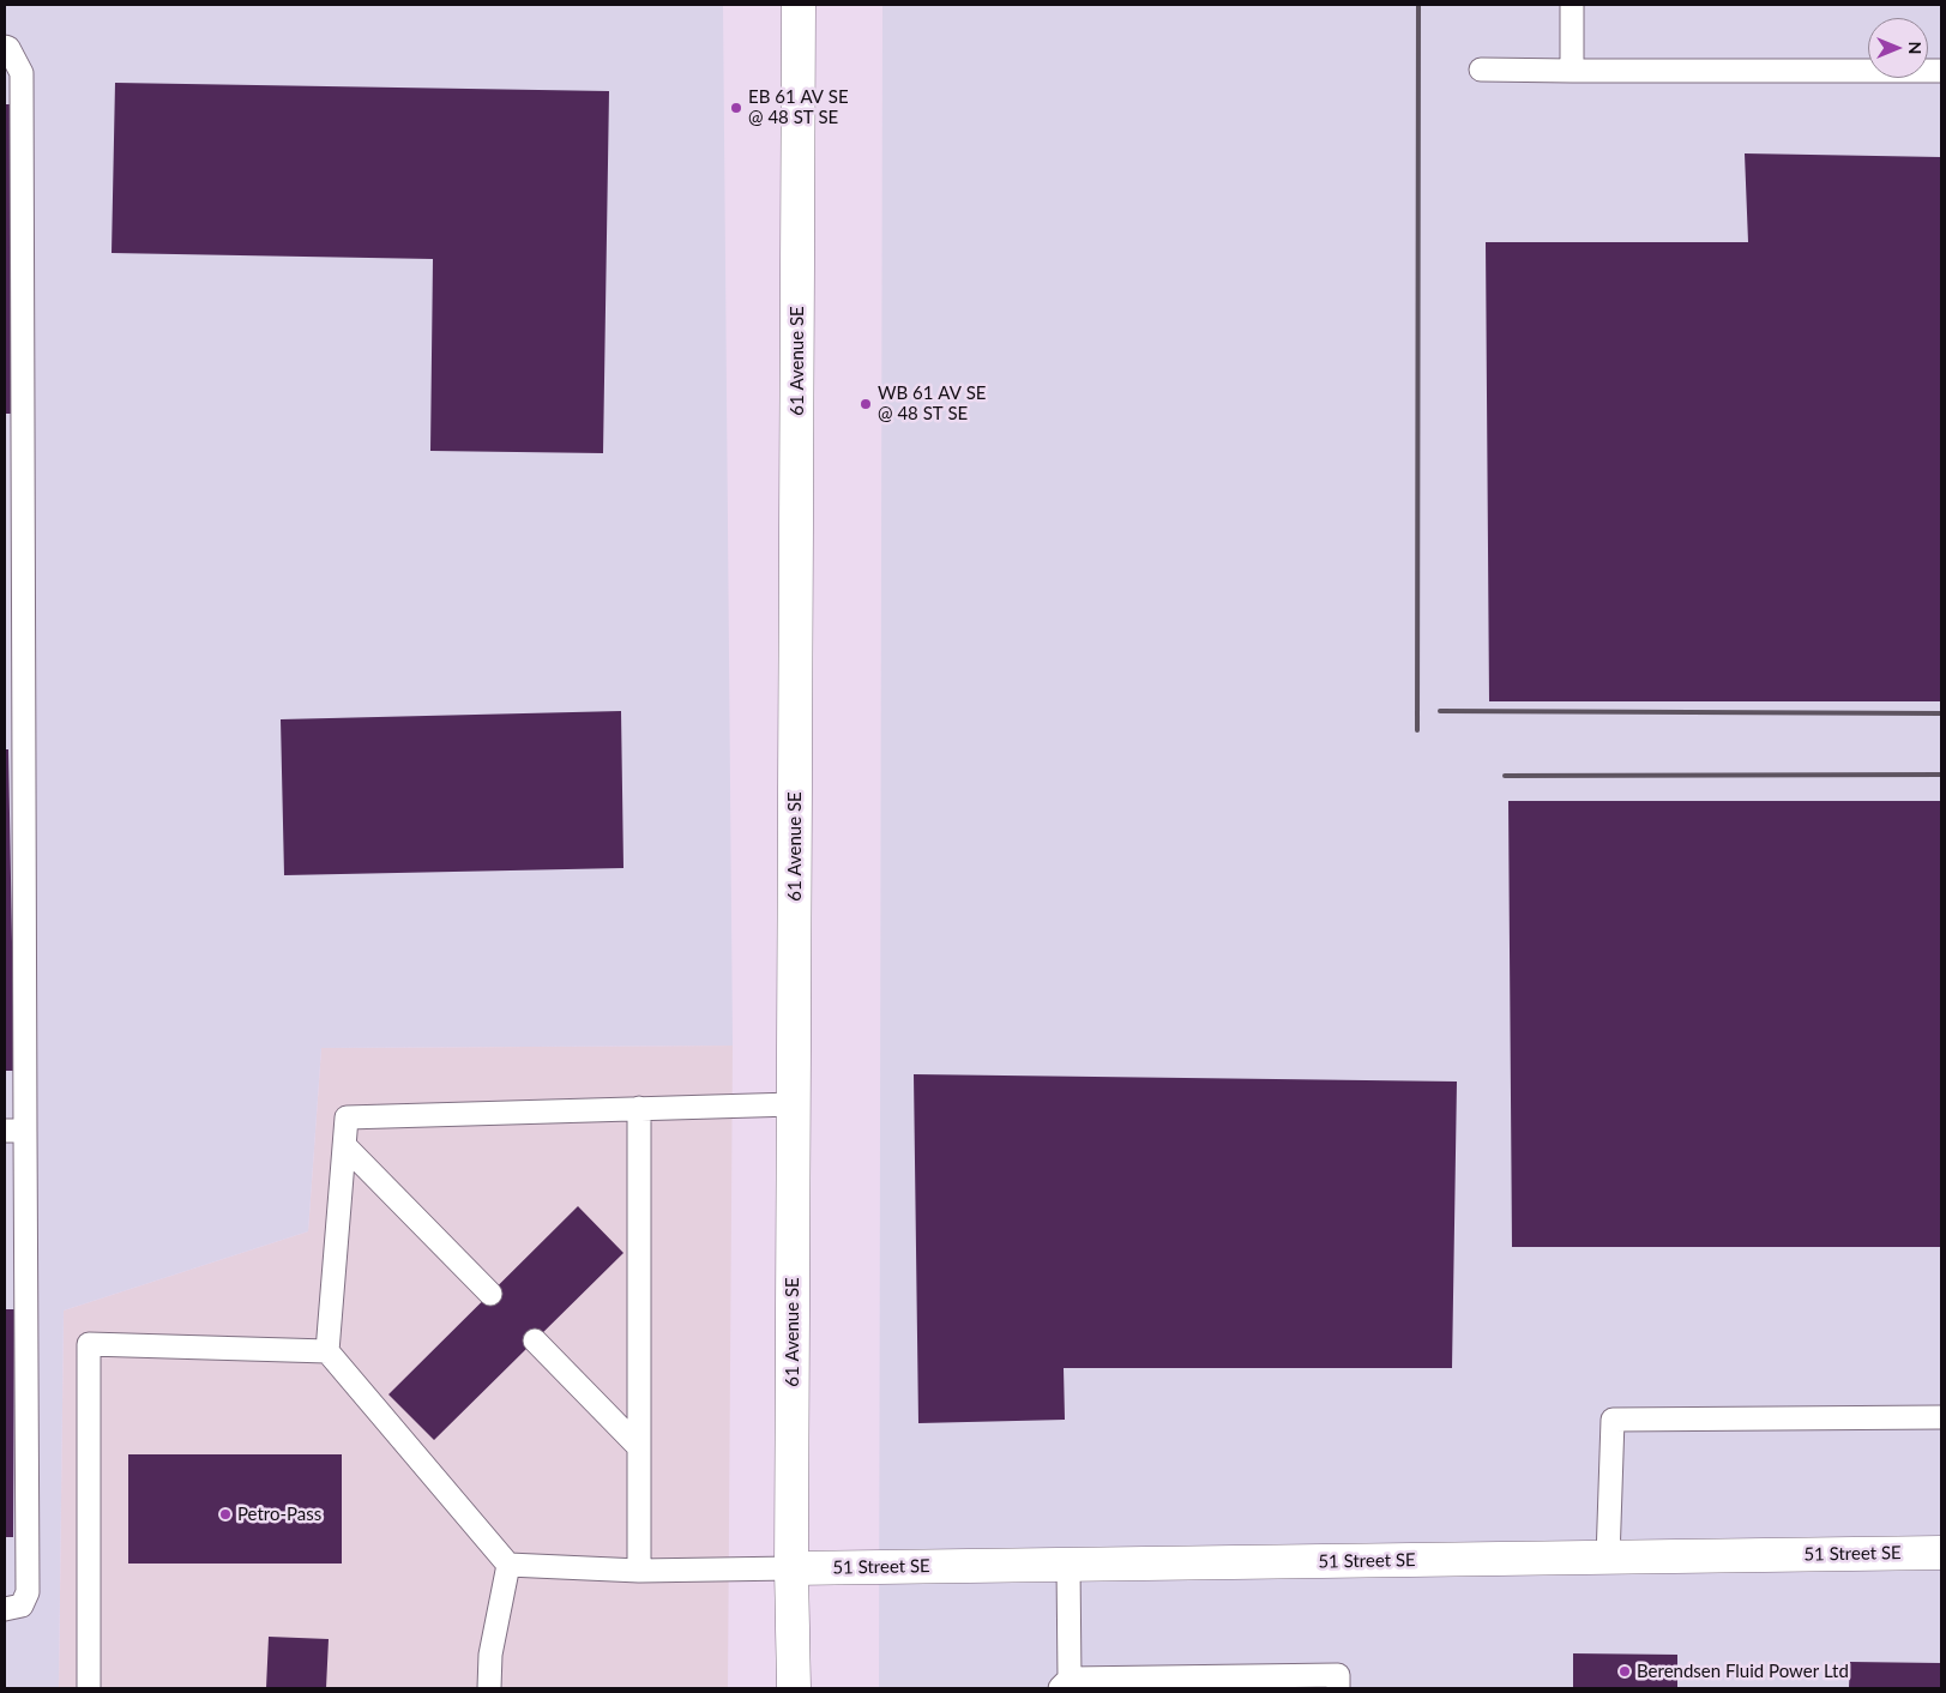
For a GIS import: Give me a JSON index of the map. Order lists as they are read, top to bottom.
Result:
{
  "streets": {
    "street": ["61 Avenue SE", "51 Street SE"]
  },
  "crossings": [
    ["61 Avenue SE", "51 Street SE"]
  ],
  "places": [
    "EB 61 AV SE @ 48 ST SE",
    "WB 61 AV SE @ 48 ST SE",
    "Petro-Pass",
    "Berendsen Fluid Power Ltd"
  ],
  "north": "right"
}
